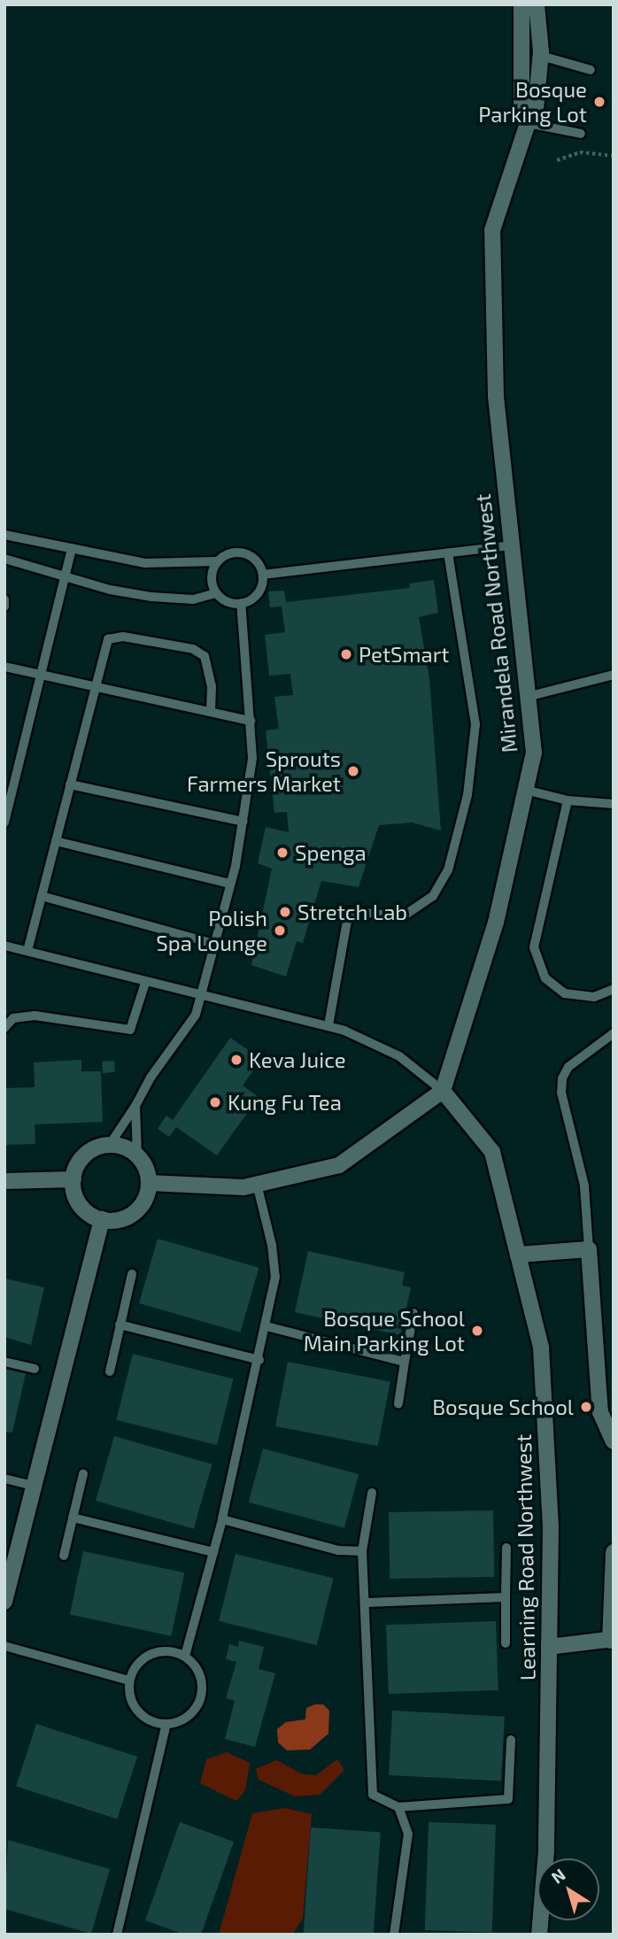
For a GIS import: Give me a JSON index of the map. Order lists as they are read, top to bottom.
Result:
{
  "streets": {
    "street": ["Mirandela Road Northwest", "Learning Road Northwest"]
  },
  "crossings": [
    ["Mirandela Road Northwest", "Learning Road Northwest"]
  ],
  "places": [
    "Bosque Parking Lot",
    "PetSmart",
    "Sprouts Farmers Market",
    "Spenga",
    "Stretch Lab",
    "Polish Spa Lounge",
    "Keva Juice",
    "Kung Fu Tea",
    "Bosque School Main Parking Lot",
    "Bosque School"
  ],
  "north": "top left"
}
